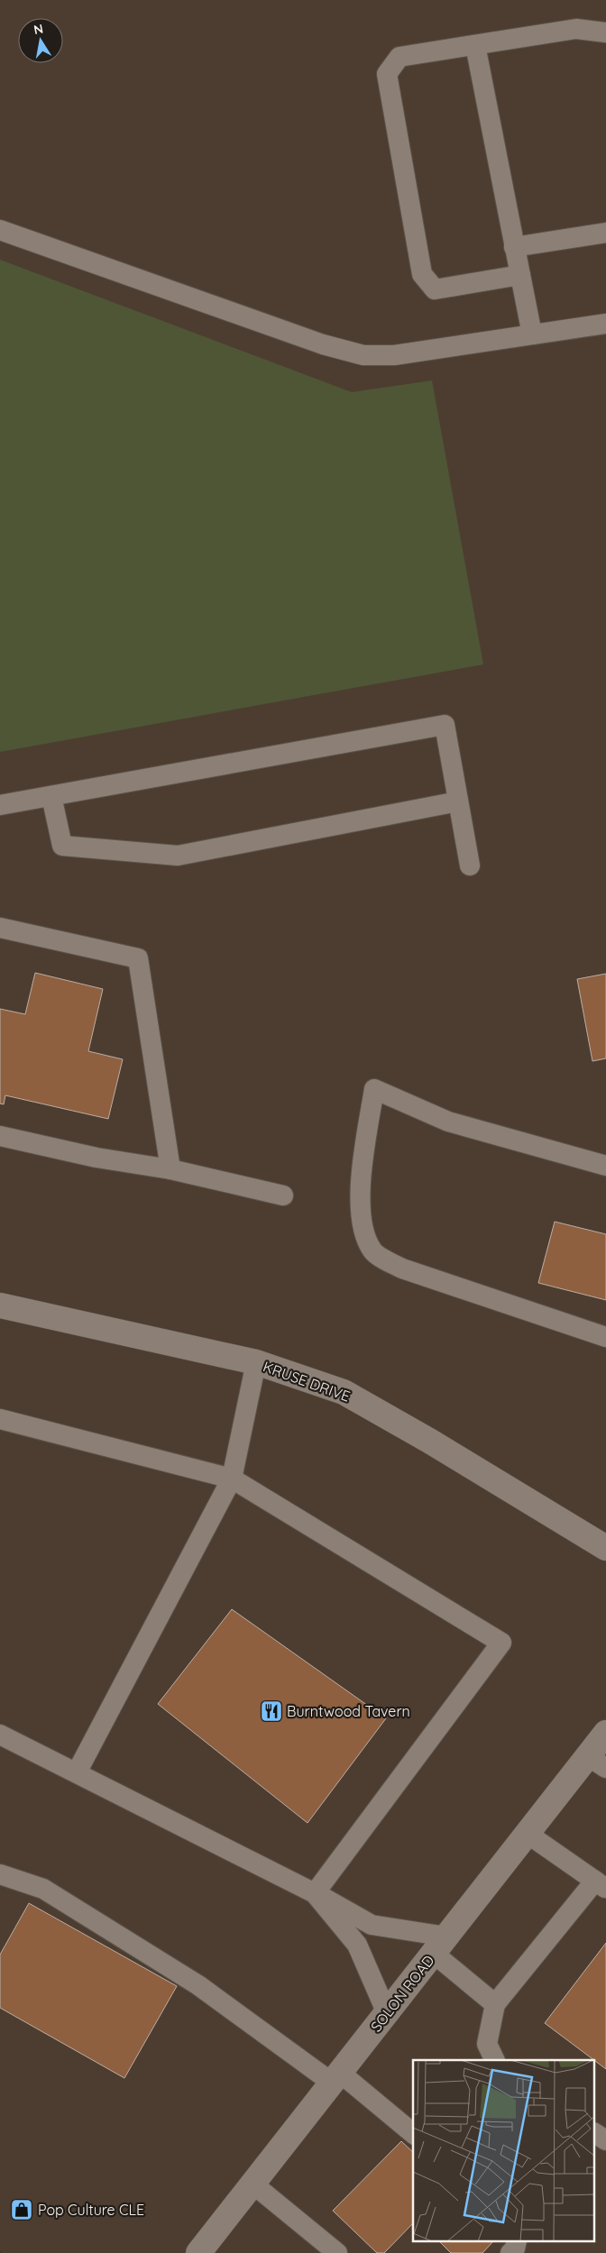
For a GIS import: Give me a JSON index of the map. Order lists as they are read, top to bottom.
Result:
{
  "streets": {
    "street": ["KRUSE DRIVE", "SOLON ROAD"]
  },
  "places": {
    "restaurant": ["Burntwood Tavern"],
    "shop": ["Pop Culture CLE"]
  },
  "north": "top"
}
